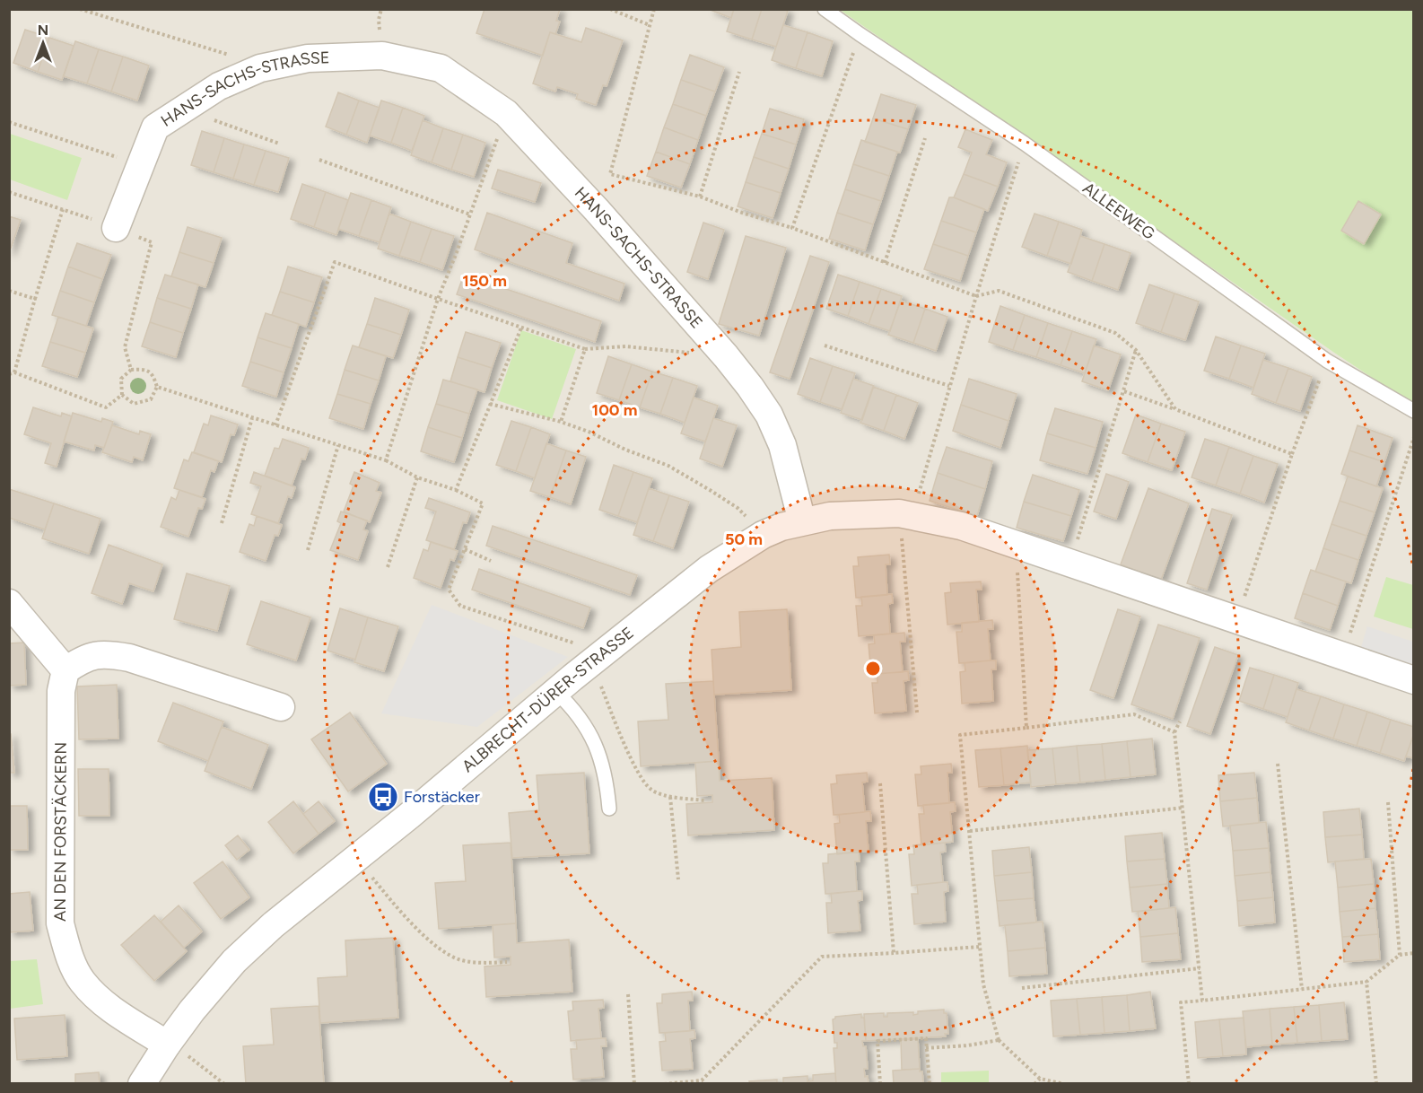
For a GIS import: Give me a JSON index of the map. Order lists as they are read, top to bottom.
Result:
{
  "streets": {
    "street": ["HANS-SACHS-STRASSE", "ALBRECHT-DÜRER-STRASSE", "AN DEN FORSTÄCKERN"],
    "lane": ["ALLEEWEG"]
  },
  "crossings": [
    ["HANS-SACHS-STRASSE", "ALBRECHT-DÜRER-STRASSE"],
    ["ALBRECHT-DÜRER-STRASSE", "AN DEN FORSTÄCKERN"]
  ],
  "places": {
    "bus stop": ["Forstäcker"]
  },
  "north": "top",
  "rings": ["150 m", "100 m", "50 m"]
}
